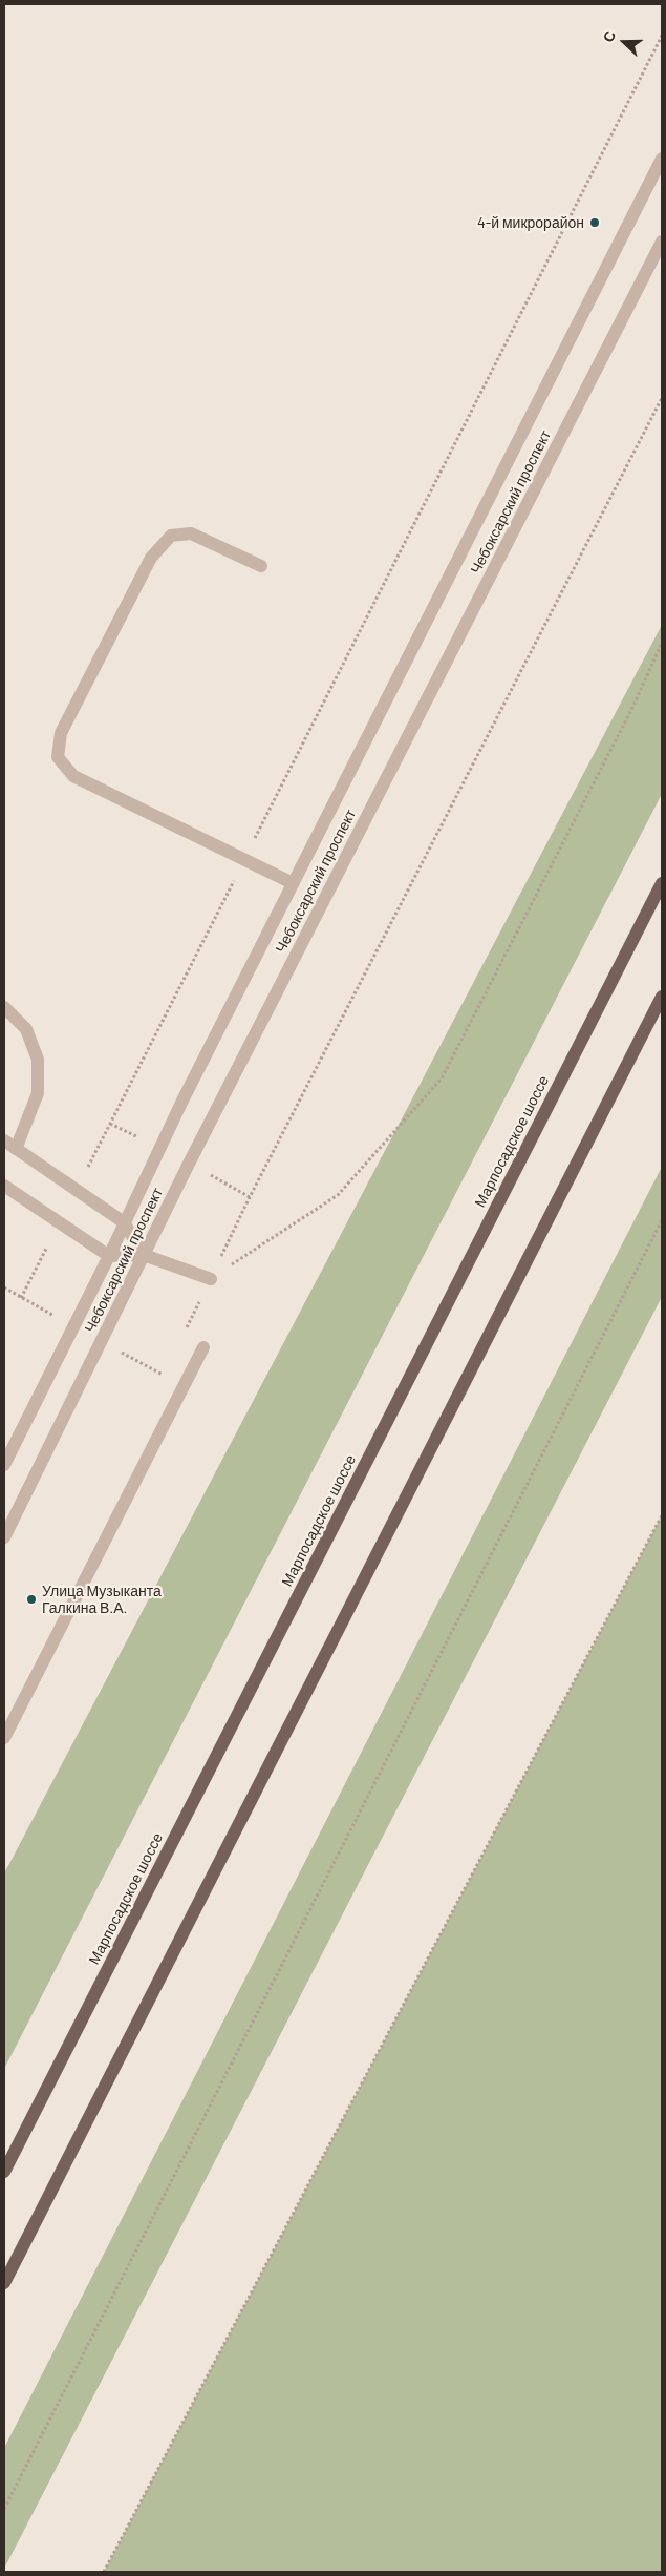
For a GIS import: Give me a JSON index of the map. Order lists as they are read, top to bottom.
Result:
{
  "streets": {
    "main road": ["Марпосадское шоссе"],
    "street": ["Чебоксарский проспект"]
  },
  "places": ["4-й микрорайон", "Улица Музыканта Галкина В.А."],
  "north": "left"
}
